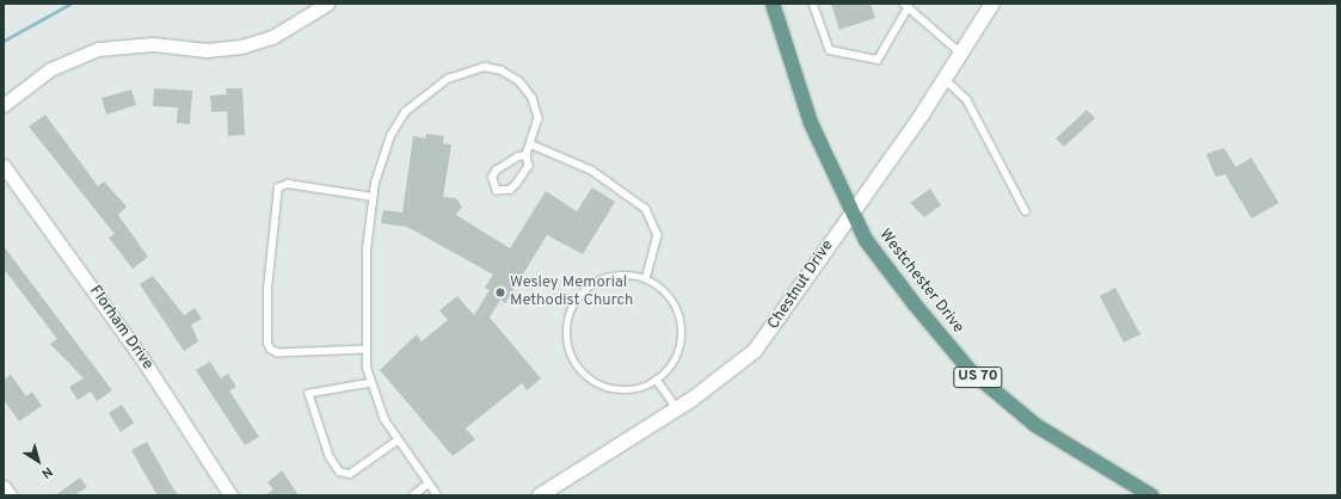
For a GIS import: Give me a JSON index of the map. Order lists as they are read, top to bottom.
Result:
{
  "streets": {
    "main road": ["Westchester Drive", "US 70"],
    "street": ["Chestnut Drive", "Florham Drive"]
  },
  "crossings": [
    ["Westchester Drive", "Chestnut Drive"]
  ],
  "places": ["Wesley Memorial Methodist Church"],
  "north": "bottom right"
}
